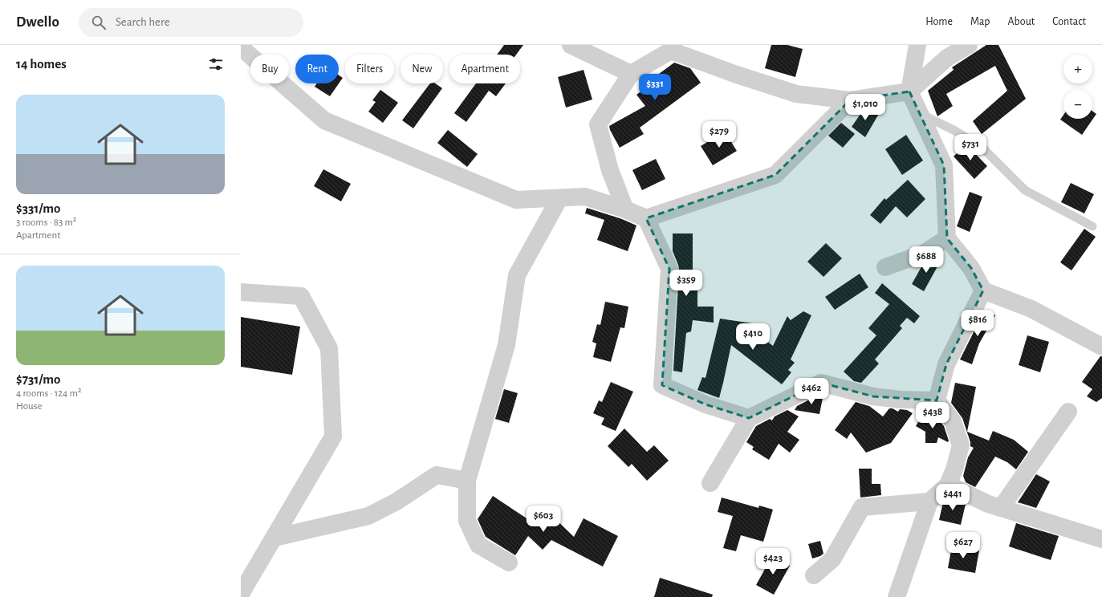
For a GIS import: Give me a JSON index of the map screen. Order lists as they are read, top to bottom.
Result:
{
  "page": {
    "header": "Dwello",
    "search": "Search here",
    "nav": [
      "Home",
      "Map",
      "About",
      "Contact"
    ],
    "heading": "14 homes",
    "map_buttons": ["+", "−"],
    "chip": [
      "Buy",
      "Rent",
      "Filters",
      "New",
      "Apartment"
    ],
    "price": [
      "$331",
      "$1,010",
      "$279",
      "$731",
      "$688",
      "$359",
      "$816",
      "$410",
      "$462",
      "$438",
      "$441",
      "$603",
      "$627",
      "$423"
    ],
    "list": [
      {
        "name": "$331/mo",
        "note": "3 rooms · 83 m² · Apartment"
      },
      {
        "name": "$731/mo",
        "note": "4 rooms · 124 m² · House"
      }
    ]
  }
}
